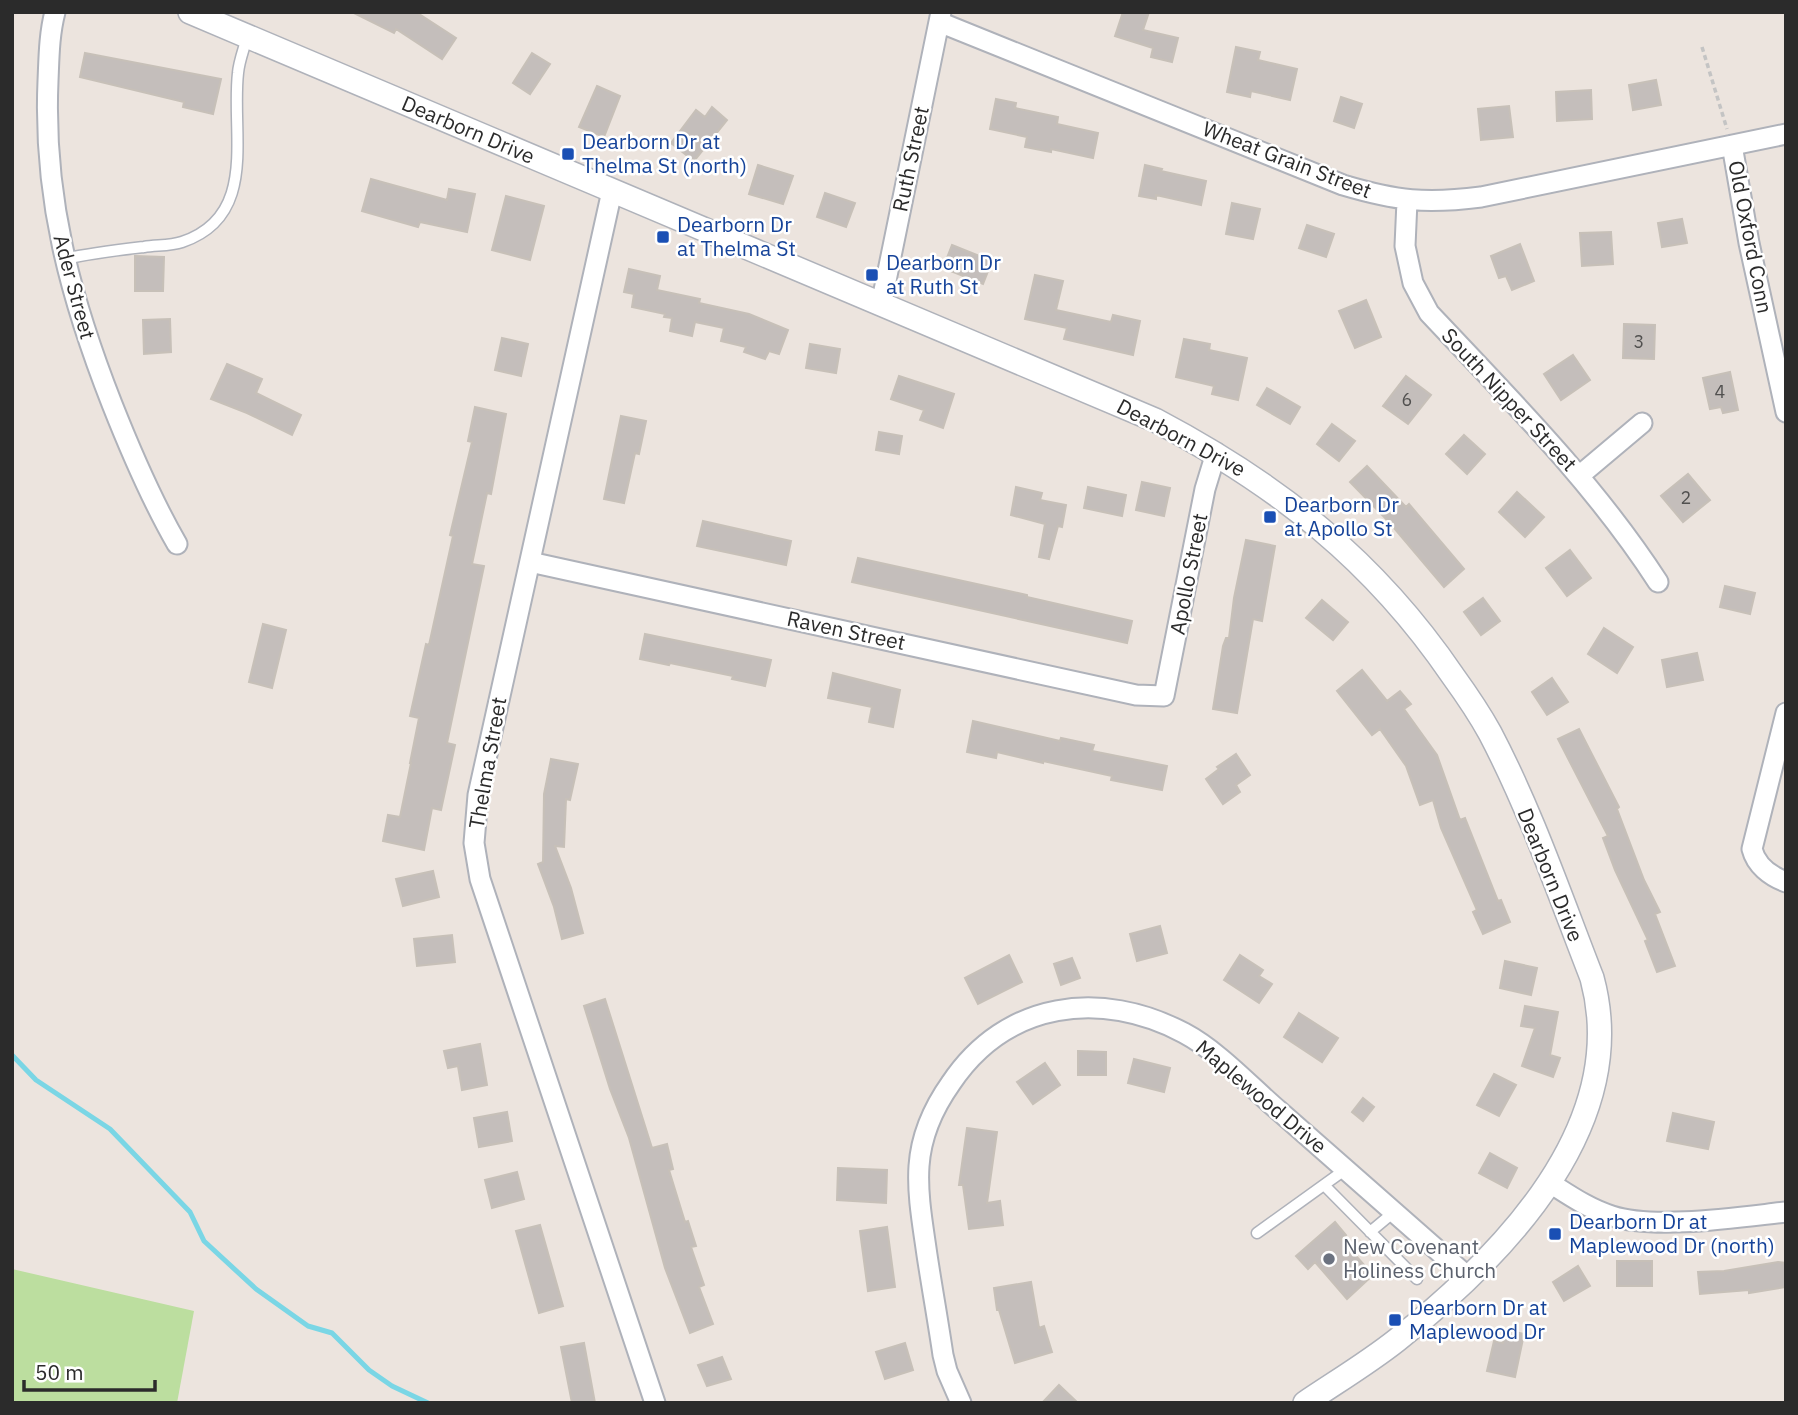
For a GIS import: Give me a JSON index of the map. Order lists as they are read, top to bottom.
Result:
{
  "streets": {
    "street": [
      "Dearborn Drive",
      "Ruth Street",
      "Wheat Grain Street",
      "Old Oxford Conn",
      "Ader Street",
      "South Nipper Street",
      "Apollo Street",
      "Raven Street",
      "Thelma Street",
      "Maplewood Drive"
    ]
  },
  "crossings": [
    ["Dearborn Drive", "Ruth Street"],
    ["Dearborn Drive", "Apollo Street"],
    ["Dearborn Drive", "Thelma Street"],
    ["Dearborn Drive", "Maplewood Drive"],
    ["Ruth Street", "Wheat Grain Street"],
    ["Wheat Grain Street", "Old Oxford Conn"],
    ["Wheat Grain Street", "South Nipper Street"],
    ["Apollo Street", "Raven Street"],
    ["Raven Street", "Thelma Street"]
  ],
  "places": {
    "transit": [
      "Dearborn Dr at Thelma St (north)",
      "Dearborn Dr at Thelma St",
      "Dearborn Dr at Ruth St",
      "Dearborn Dr at Apollo St",
      "Dearborn Dr at Maplewood Dr (north)",
      "Dearborn Dr at Maplewood Dr"
    ],
    "other": ["New Covenant Holiness Church"]
  },
  "house_numbers": [
    "3",
    "4",
    "6",
    "2"
  ],
  "scale_bar": "50 m"
}
